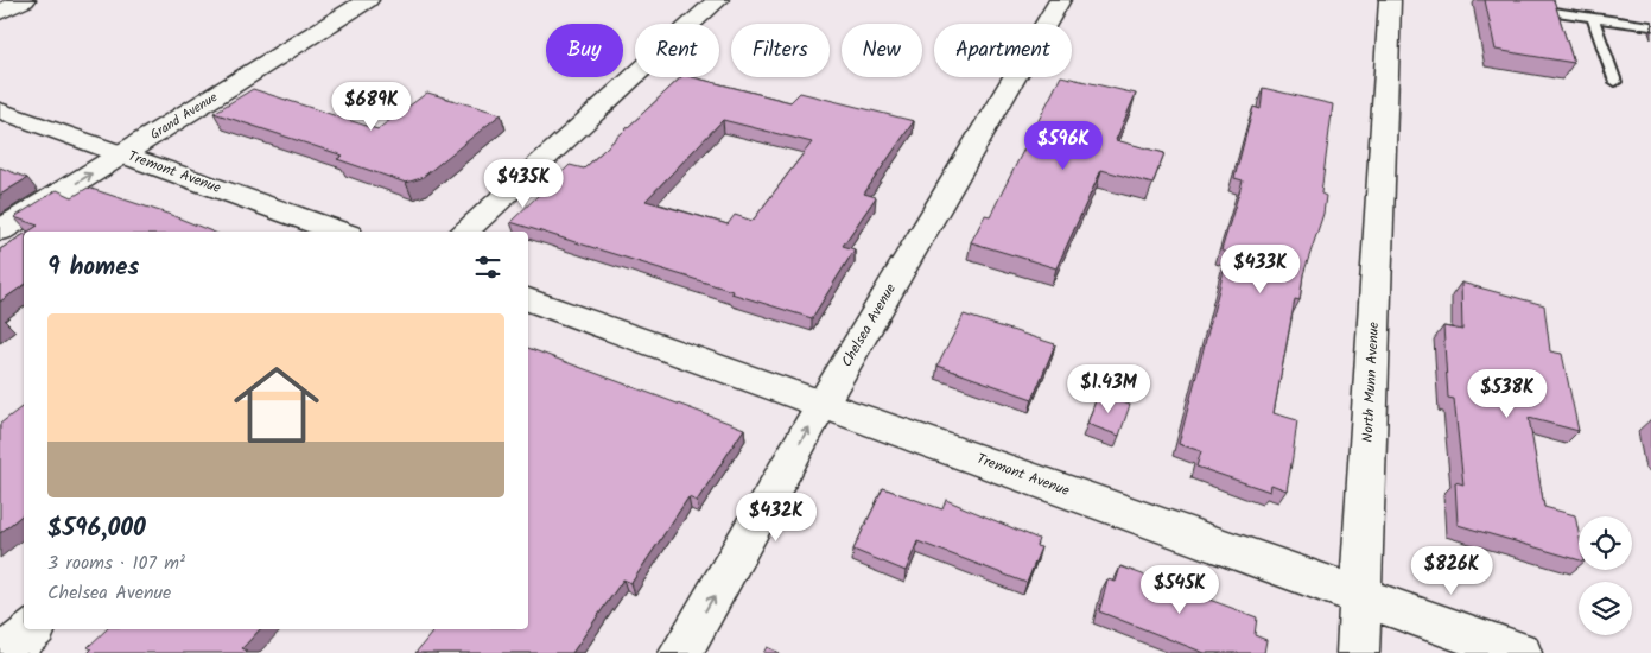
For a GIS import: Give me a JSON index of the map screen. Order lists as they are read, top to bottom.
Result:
{
  "streets": {
    "street": [
      "Grand Avenue",
      "Tremont Avenue",
      "Chelsea Avenue",
      "North Munn Avenue"
    ]
  },
  "crossings": [
    ["Grand Avenue", "Tremont Avenue"],
    ["Tremont Avenue", "Chelsea Avenue"],
    ["Tremont Avenue", "North Munn Avenue"]
  ],
  "one_way": ["Chelsea Avenue"],
  "page": {
    "chip": [
      "Buy",
      "Rent",
      "Filters",
      "New",
      "Apartment"
    ],
    "price": [
      "$689K",
      "$596K",
      "$435K",
      "$433K",
      "$1.43M",
      "$538K",
      "$432K",
      "$826K",
      "$545K"
    ],
    "heading": "9 homes",
    "list": [
      {
        "name": "$596,000",
        "note": "3 rooms · 107 m² · Chelsea Avenue"
      }
    ]
  }
}
